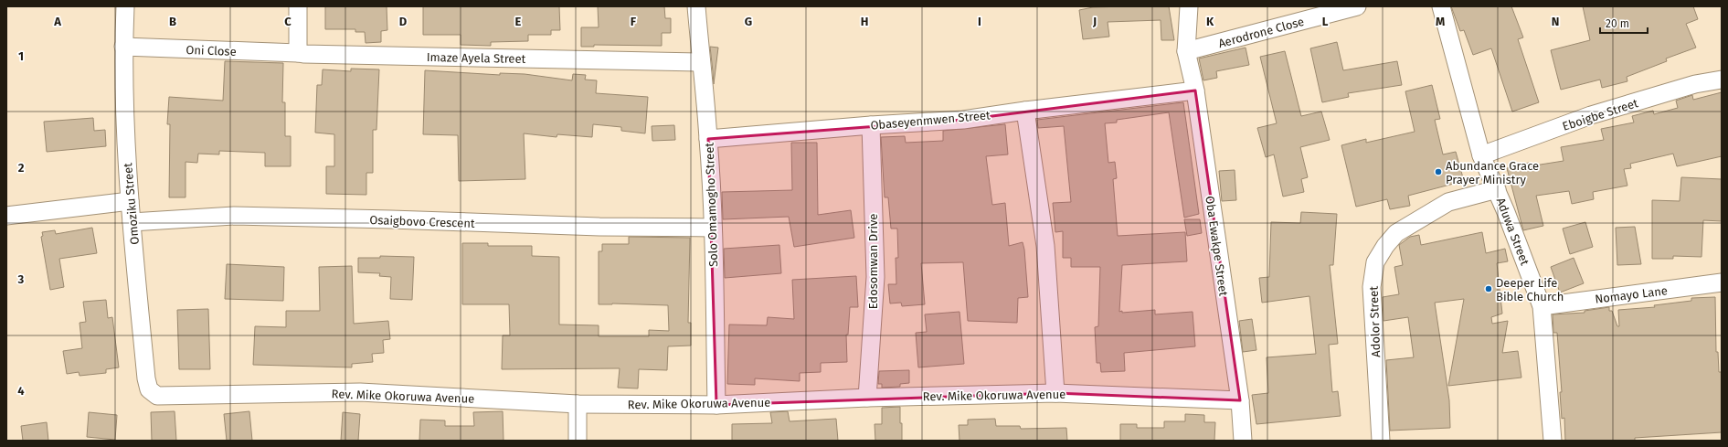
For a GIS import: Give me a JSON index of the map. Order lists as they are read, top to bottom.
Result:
{
  "streets": {
    "street": [
      "Aerodrone Close",
      "Oni Close",
      "Imaze Ayela Street",
      "Eboigbe Street",
      "Obaseyenmwen Street",
      "Omoziku Street",
      "Solo Omamogho Street",
      "Osaigbovo Crescent",
      "Aduwa Street",
      "Oba Ewakpe Street",
      "Edosomwan Drive",
      "Nomayo Lane",
      "Adolor Street",
      "Rev. Mike Okoruwa Avenue"
    ]
  },
  "crossings": [
    ["Aerodrone Close", "Oba Ewakpe Street"],
    ["Oni Close", "Imaze Ayela Street"],
    ["Oni Close", "Omoziku Street"],
    ["Imaze Ayela Street", "Solo Omamogho Street"],
    ["Eboigbe Street", "Aduwa Street"],
    ["Obaseyenmwen Street", "Solo Omamogho Street"],
    ["Obaseyenmwen Street", "Oba Ewakpe Street"],
    ["Obaseyenmwen Street", "Edosomwan Drive"],
    ["Omoziku Street", "Osaigbovo Crescent"],
    ["Omoziku Street", "Rev. Mike Okoruwa Avenue"],
    ["Solo Omamogho Street", "Osaigbovo Crescent"],
    ["Solo Omamogho Street", "Rev. Mike Okoruwa Avenue"],
    ["Aduwa Street", "Nomayo Lane"],
    ["Aduwa Street", "Adolor Street"],
    ["Oba Ewakpe Street", "Rev. Mike Okoruwa Avenue"],
    ["Edosomwan Drive", "Rev. Mike Okoruwa Avenue"]
  ],
  "places": ["Abundance Grace Prayer Ministry", "Deeper Life Bible Church"],
  "scale_bar": "20 m",
  "grid": {
    "columns": [
      "A",
      "B",
      "C",
      "D",
      "E",
      "F",
      "G",
      "H",
      "I",
      "J",
      "K",
      "L",
      "M",
      "N"
    ],
    "rows": [
      "1",
      "2",
      "3",
      "4"
    ]
  }
}
